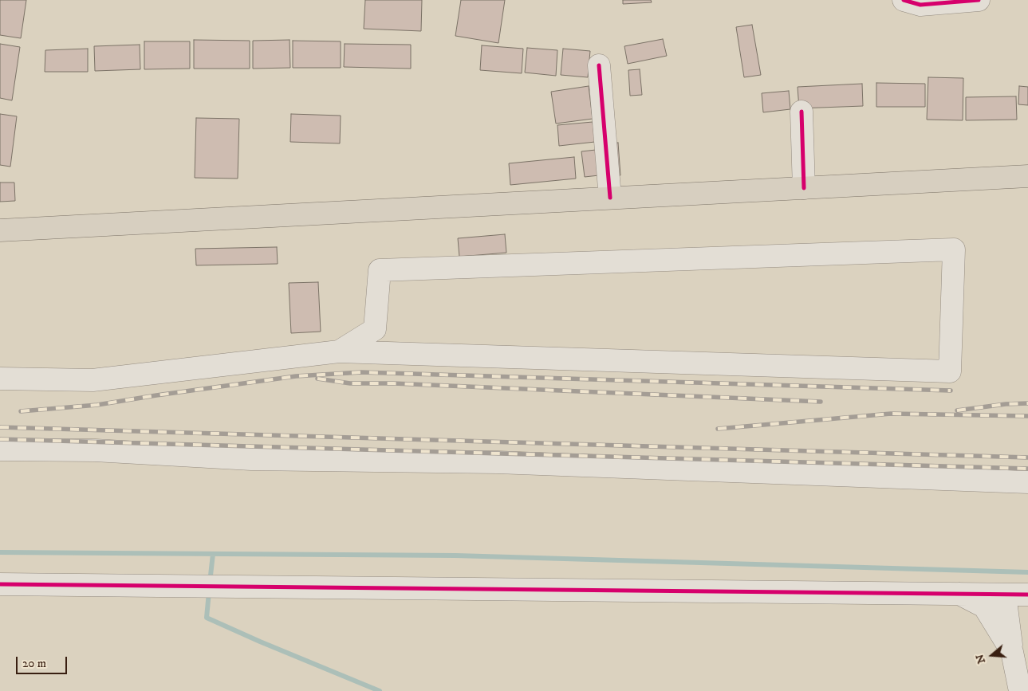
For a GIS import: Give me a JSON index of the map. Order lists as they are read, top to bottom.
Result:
{
  "scale_bar": "20 m",
  "north": "left"
}
